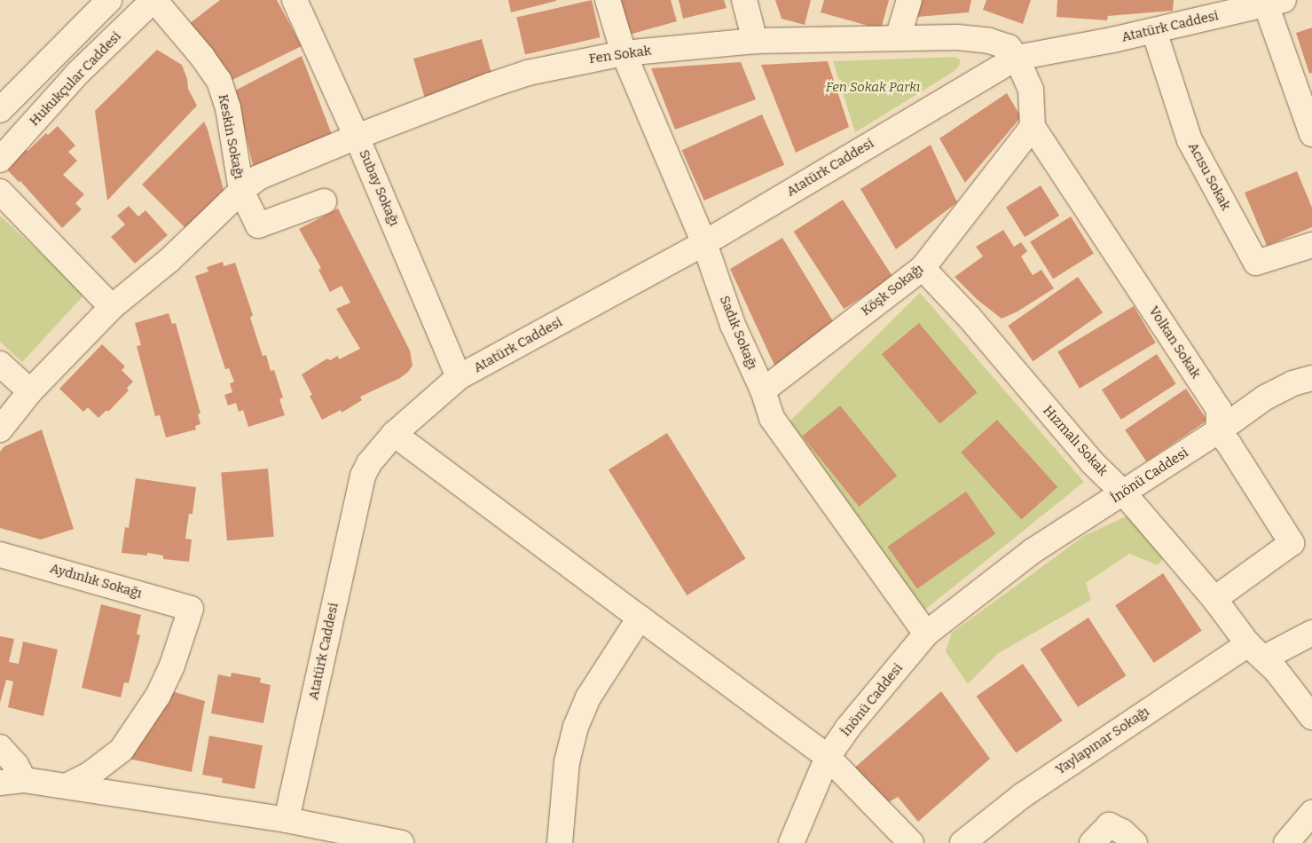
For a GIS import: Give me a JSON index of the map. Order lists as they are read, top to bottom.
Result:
{
  "streets": {
    "street": [
      "Atatürk Caddesi",
      "Fen Sokak",
      "Hukukçular Caddesi",
      "Keskin Sokağı",
      "Acısu Sokak",
      "Subay Sokağı",
      "Köşk Sokağı",
      "Sadık Sokağı",
      "Volkan Sokak",
      "Hızmalı Sokak",
      "İnönü Caddesi",
      "Aydınlık Sokağı",
      "Yaylapınar Sokağı"
    ]
  },
  "crossings": [
    ["Atatürk Caddesi", "Fen Sokak"],
    ["Atatürk Caddesi", "Acısu Sokak"],
    ["Atatürk Caddesi", "Subay Sokağı"],
    ["Atatürk Caddesi", "Sadık Sokağı"],
    ["Fen Sokak", "Keskin Sokağı"],
    ["Fen Sokak", "Subay Sokağı"],
    ["Fen Sokak", "Sadık Sokağı"],
    ["Hukukçular Caddesi", "Keskin Sokağı"],
    ["Köşk Sokağı", "Sadık Sokağı"],
    ["Köşk Sokağı", "Volkan Sokak"],
    ["Köşk Sokağı", "Hızmalı Sokak"],
    ["Sadık Sokağı", "İnönü Caddesi"],
    ["Volkan Sokak", "İnönü Caddesi"],
    ["Hızmalı Sokak", "İnönü Caddesi"],
    ["Hızmalı Sokak", "Yaylapınar Sokağı"]
  ],
  "parks": ["Fen Sokak Parkı"]
}
